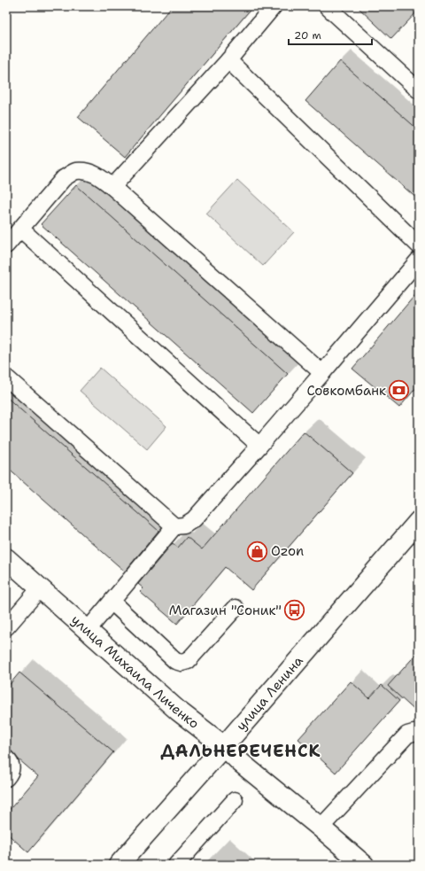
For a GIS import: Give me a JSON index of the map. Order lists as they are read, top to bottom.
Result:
{
  "streets": {
    "main road": ["улица Михаила Личенко", "улица Ленина"]
  },
  "crossings": [
    ["улица Михаила Личенко", "улица Ленина"]
  ],
  "districts": ["ДАЛЬНЕРЕЧЕНСК"],
  "places": {
    "bank": ["Совкомбанк"],
    "shop": ["Ozon"],
    "bus stop": ["Магазин \"Соник\""]
  },
  "scale_bar": "20 m"
}
